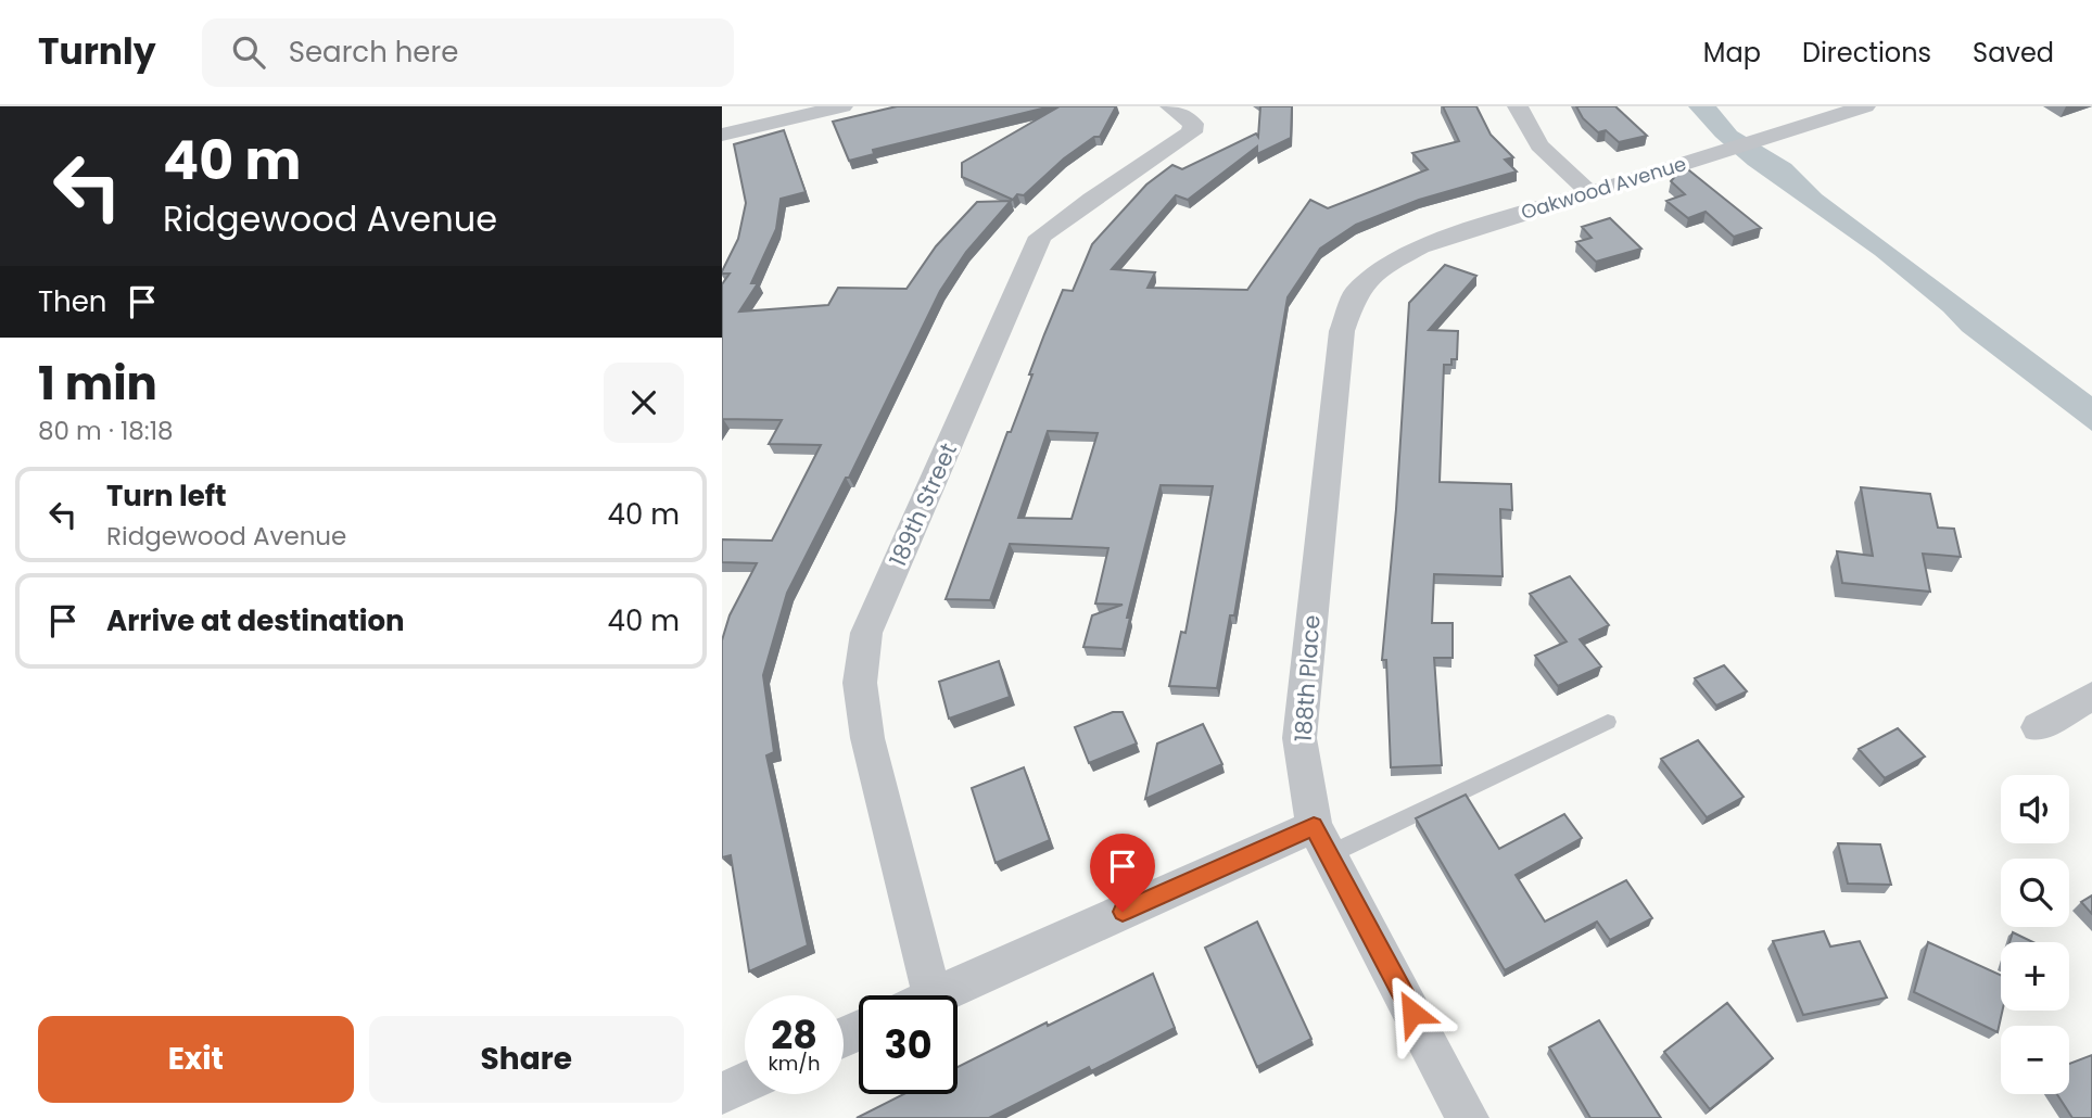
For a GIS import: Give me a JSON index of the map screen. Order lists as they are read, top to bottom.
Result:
{
  "streets": {
    "street": ["Oakwood Avenue", "189th Street", "188th Place"]
  },
  "crossings": [
    ["Oakwood Avenue", "188th Place"]
  ],
  "page": {
    "header": "Turnly",
    "search": "Search here",
    "nav": ["Map", "Directions", "Saved"],
    "turn": ["40 m", "Ridgewood Avenue"],
    "then": "Then",
    "heading": ["1 min", "80 m · 18:18"],
    "list": [
      {
        "name": "Turn left",
        "note": "Ridgewood Avenue",
        "value": "40 m"
      },
      {
        "name": "Arrive at destination",
        "value": "40 m"
      }
    ],
    "map_buttons": ["+", "−"],
    "speed": "28 km/h",
    "limit": "30",
    "buttons": ["Exit", "Share"]
  }
}
